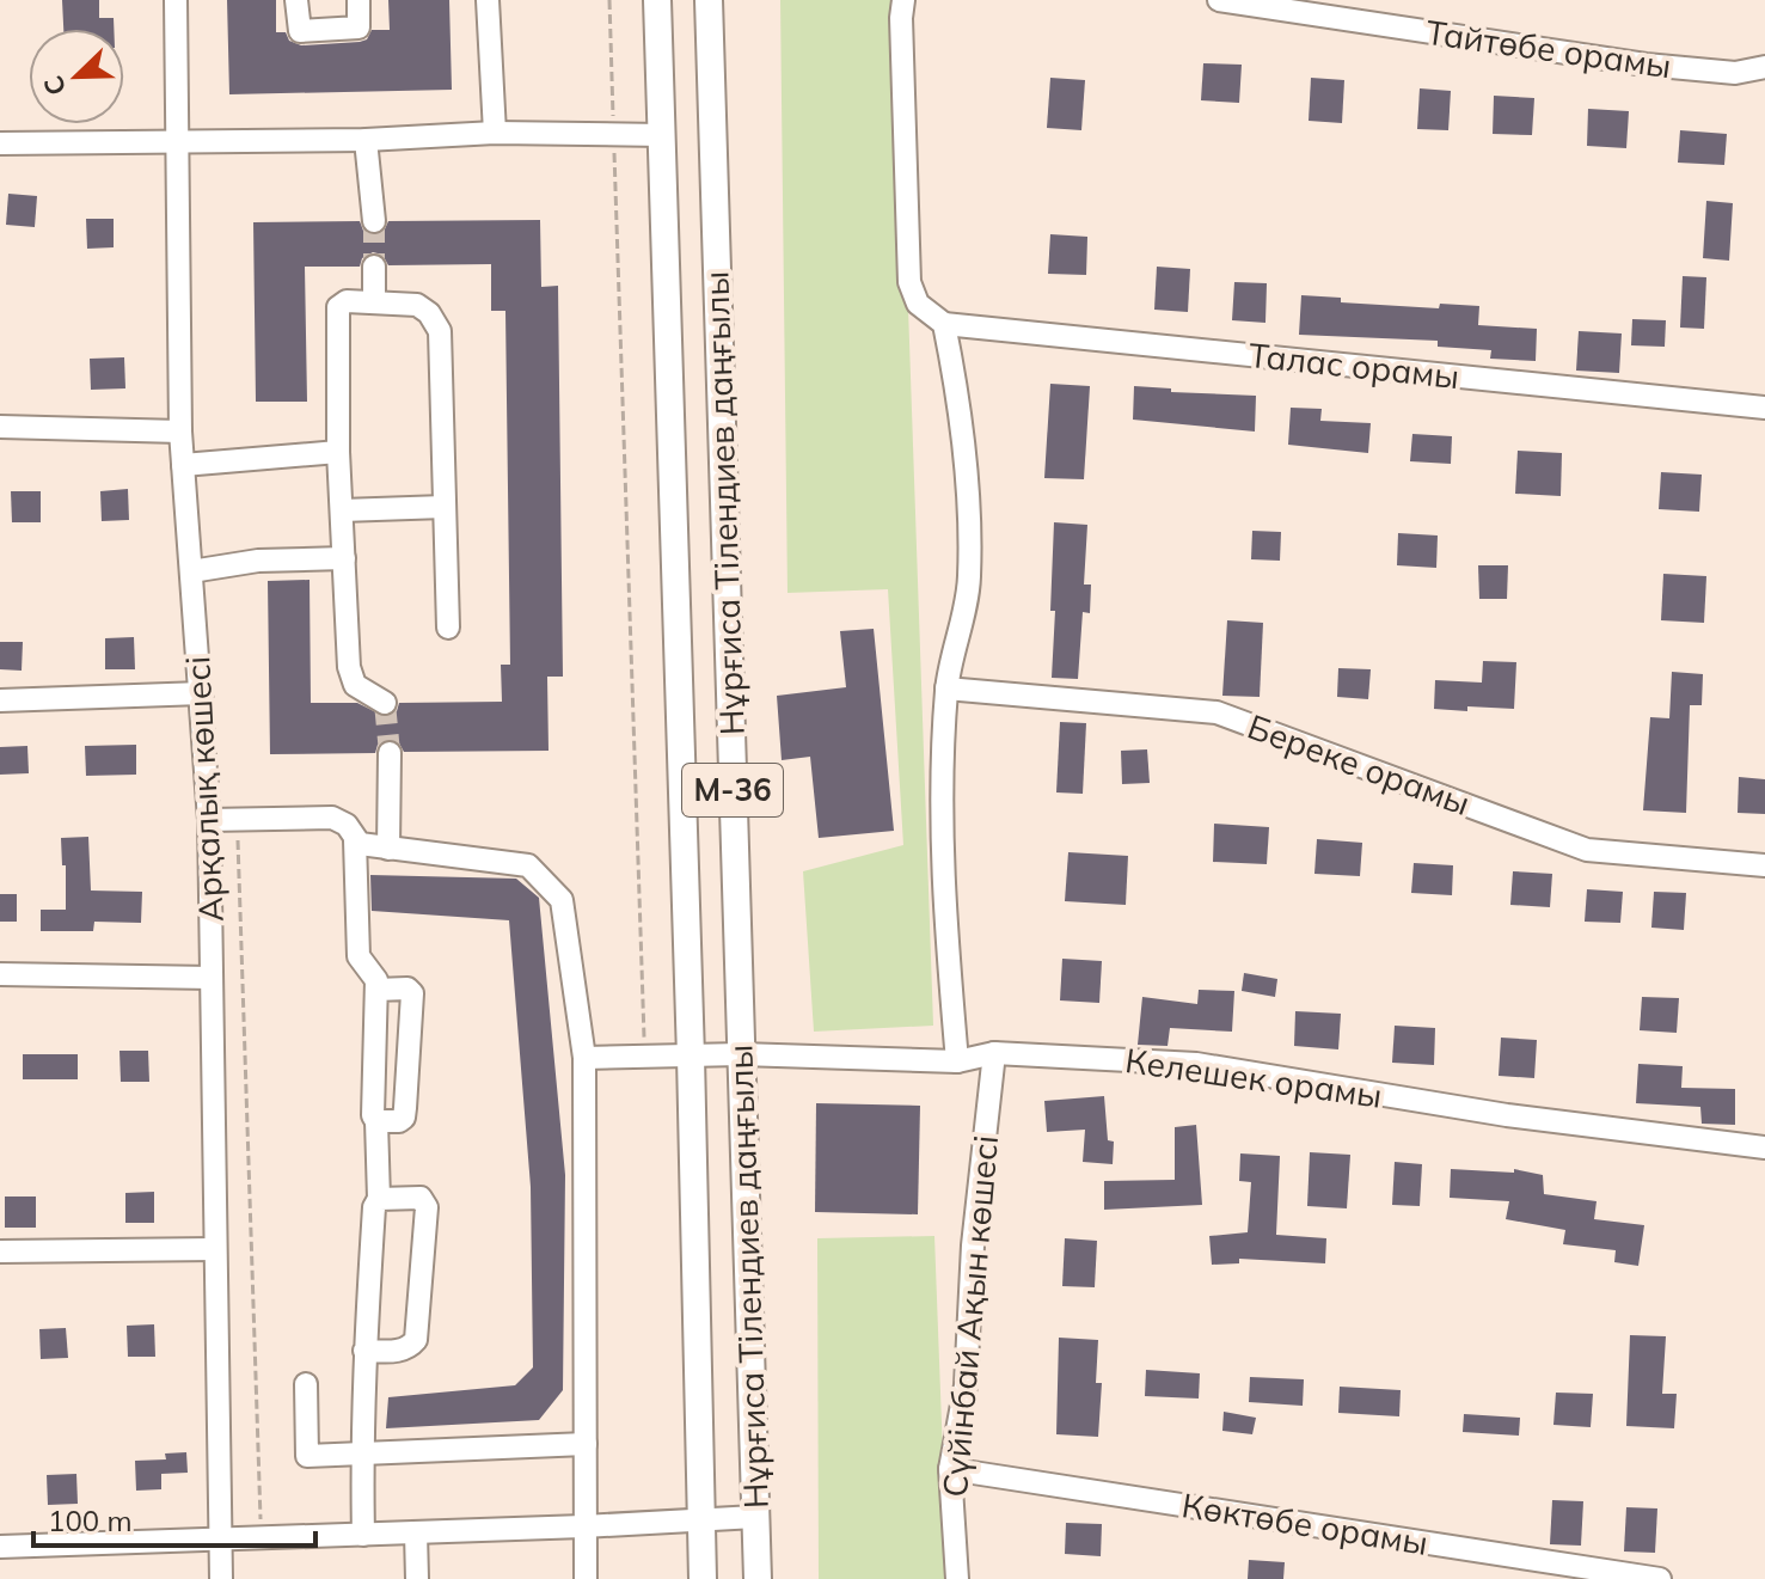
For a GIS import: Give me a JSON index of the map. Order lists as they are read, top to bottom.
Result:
{
  "streets": {
    "main road": ["Нұрғиса Тілендиев даңғылы", "M-36"],
    "street": [
      "Тайтөбе орамы",
      "Талас орамы",
      "Береке орамы",
      "Арқалық көшесі",
      "Келешек орамы",
      "Сүйінбай Ақын көшесі",
      "Көктөбе орамы"
    ]
  },
  "crossings": [
    ["Нұрғиса Тілендиев даңғылы", "Келешек орамы"],
    ["Келешек орамы", "Сүйінбай Ақын көшесі"],
    ["Сүйінбай Ақын көшесі", "Көктөбе орамы"]
  ],
  "scale_bar": "100 m",
  "north": "bottom left"
}
